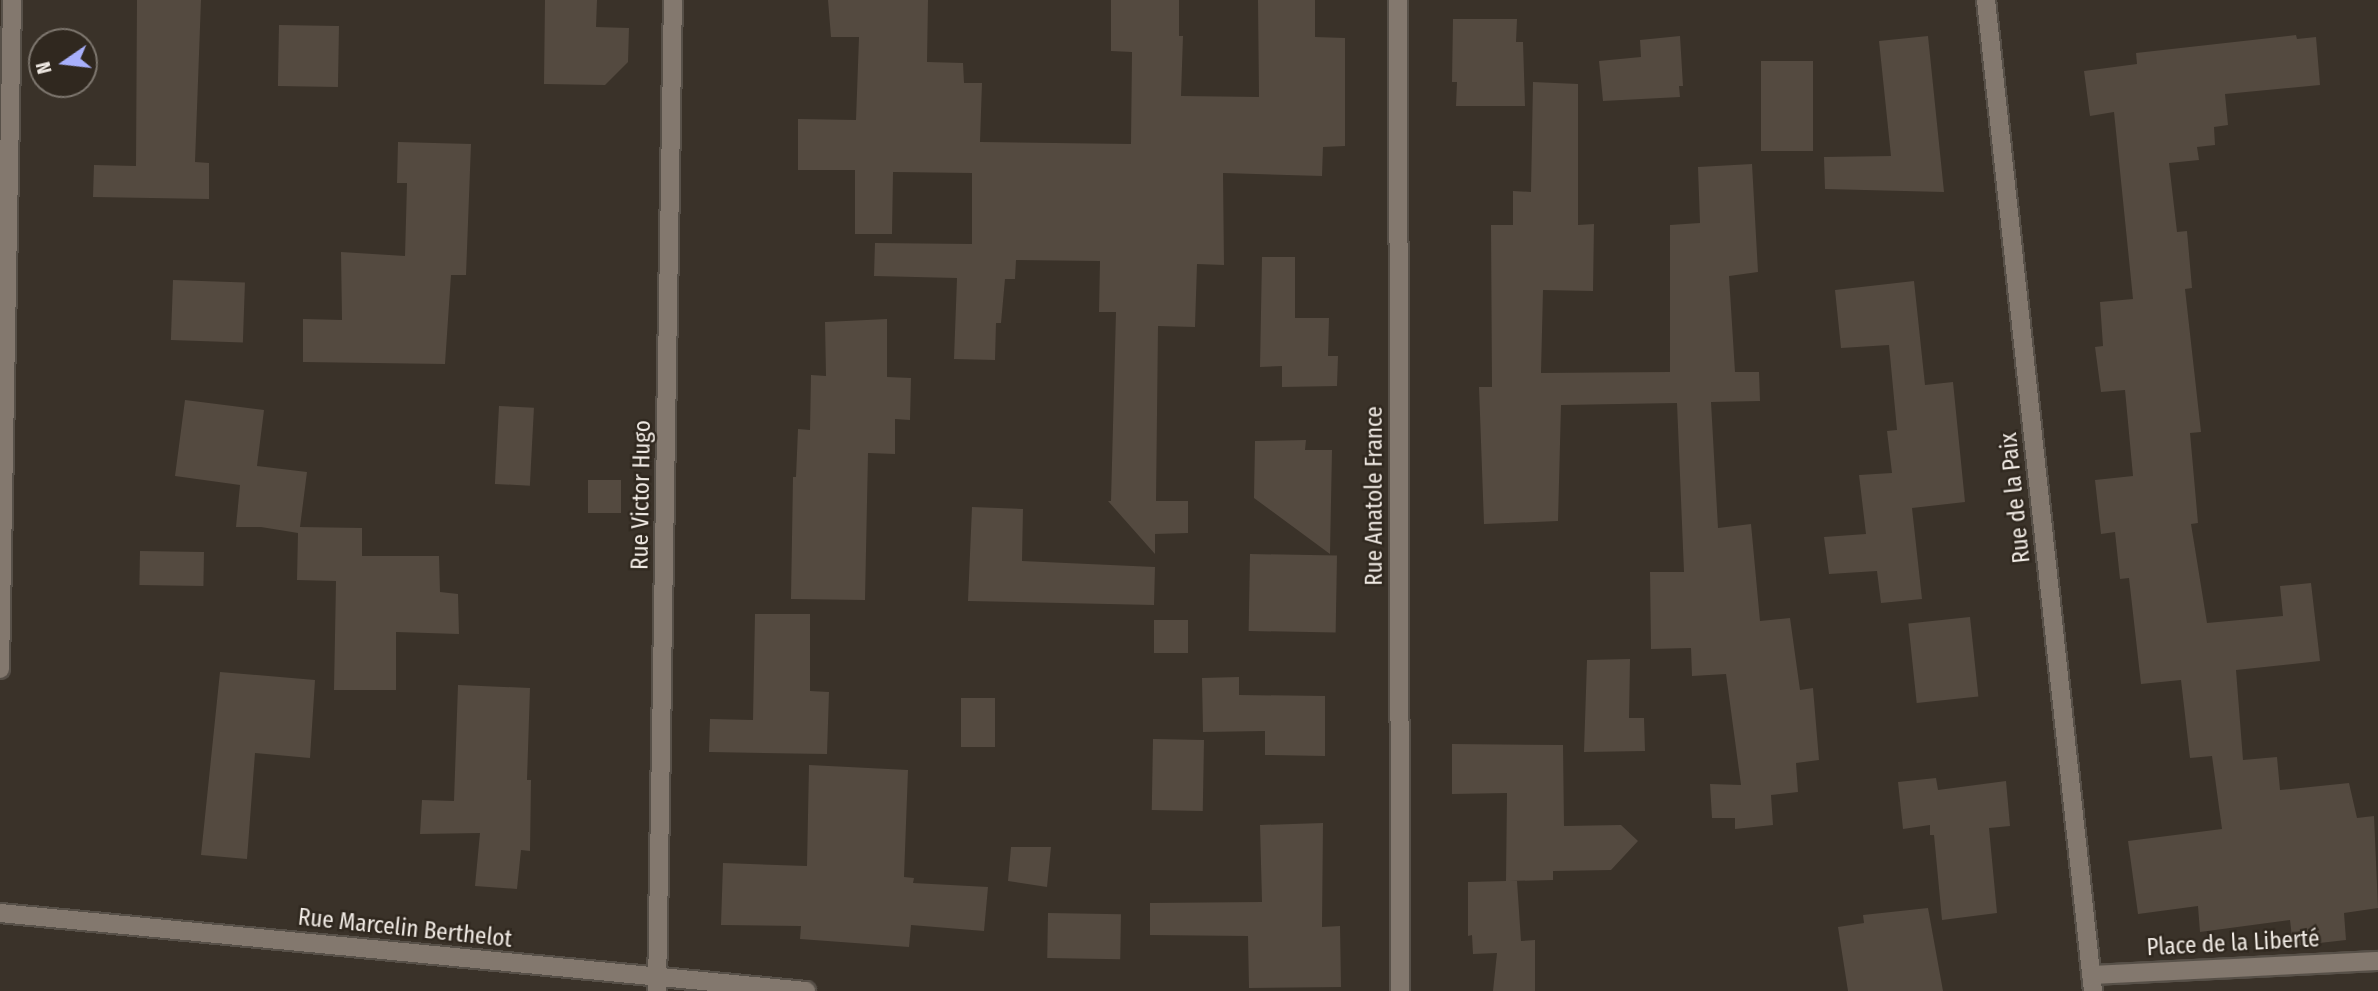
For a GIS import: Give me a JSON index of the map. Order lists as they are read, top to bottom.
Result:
{
  "streets": {
    "street": [
      "Rue Victor Hugo",
      "Rue Anatole France",
      "Rue de la Paix",
      "Rue Marcelin Berthelot",
      "Place de la Liberté"
    ]
  },
  "crossings": [
    ["Rue Victor Hugo", "Rue Marcelin Berthelot"],
    ["Rue de la Paix", "Place de la Liberté"]
  ],
  "north": "left"
}
